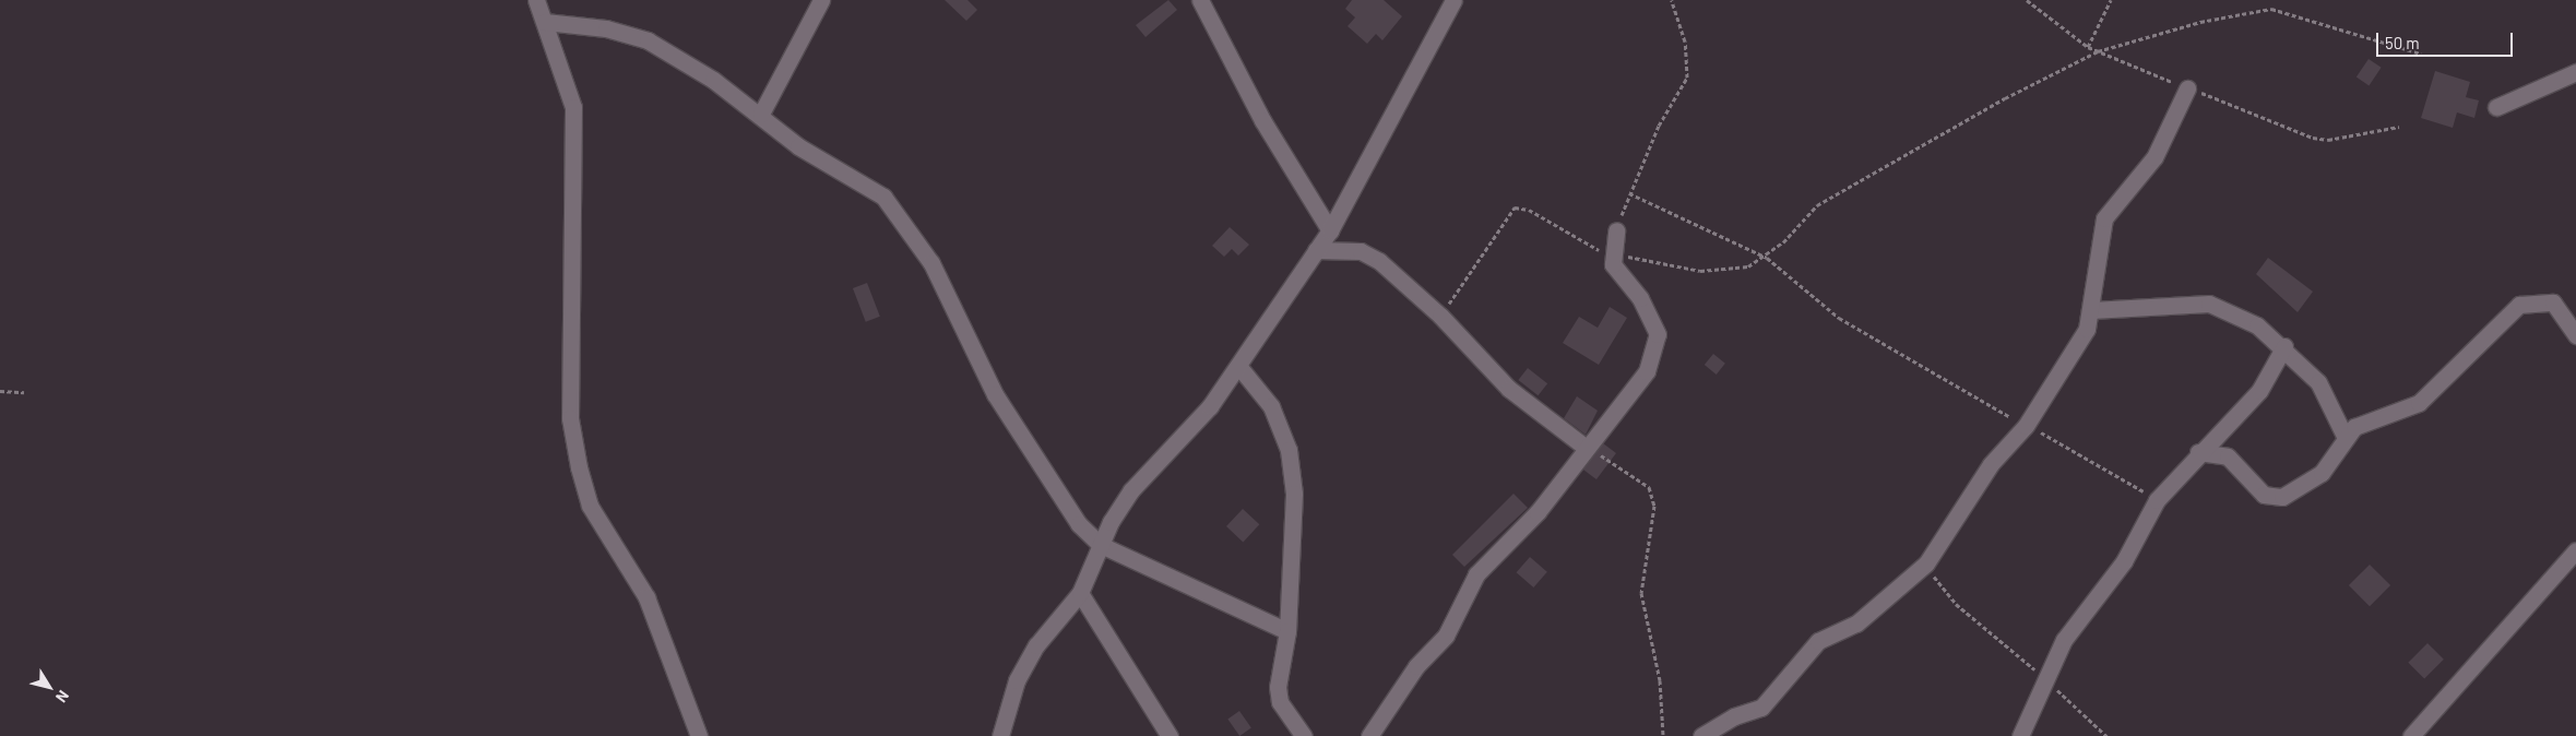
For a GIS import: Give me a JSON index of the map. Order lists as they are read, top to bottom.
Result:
{
  "scale_bar": "50 m",
  "north": "bottom right"
}
